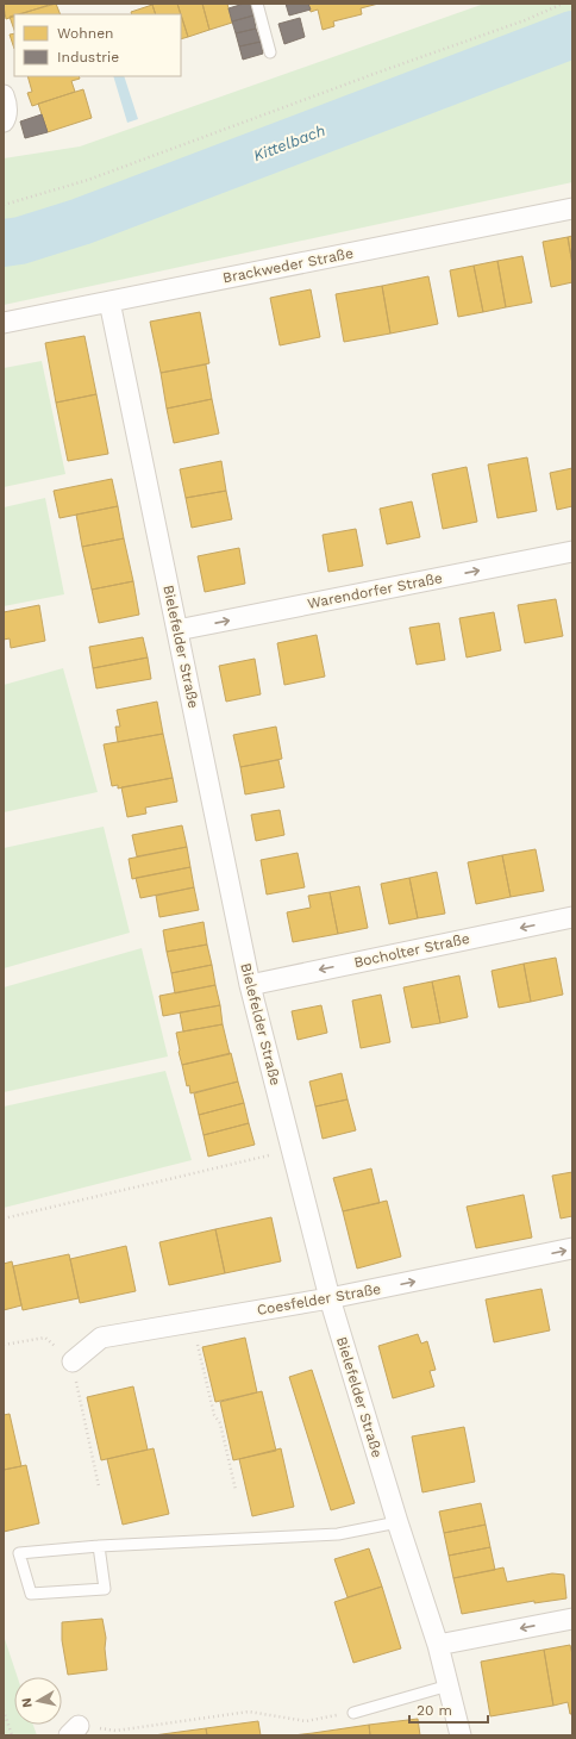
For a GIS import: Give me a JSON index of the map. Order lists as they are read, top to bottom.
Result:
{
  "streets": {
    "street": [
      "Brackweder Straße",
      "Warendorfer Straße",
      "Bielefelder Straße",
      "Bocholter Straße",
      "Coesfelder Straße"
    ]
  },
  "crossings": [
    ["Brackweder Straße", "Bielefelder Straße"],
    ["Warendorfer Straße", "Bielefelder Straße"],
    ["Bielefelder Straße", "Bocholter Straße"],
    ["Bielefelder Straße", "Coesfelder Straße"]
  ],
  "one_way": ["Warendorfer Straße", "Bocholter Straße", "Coesfelder Straße"],
  "water": ["Kittelbach"],
  "legend": ["Wohnen", "Industrie"],
  "scale_bar": "20 m",
  "north": "left"
}
